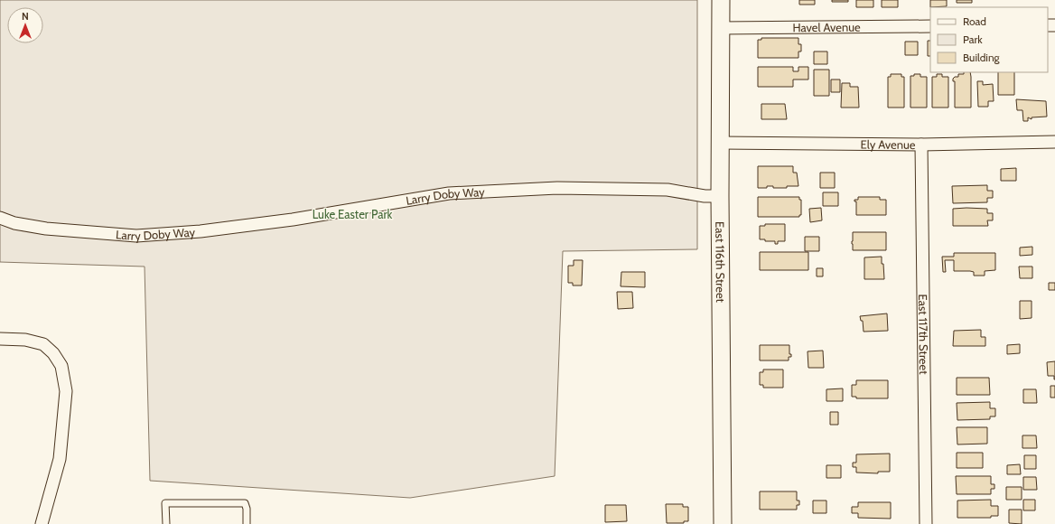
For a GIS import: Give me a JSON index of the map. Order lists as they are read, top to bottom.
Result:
{
  "streets": {
    "main road": ["East 116th Street"],
    "street": [
      "Havel Avenue",
      "Ely Avenue",
      "Larry Doby Way",
      "East 117th Street"
    ]
  },
  "crossings": [
    ["Havel Avenue", "East 116th Street"],
    ["Ely Avenue", "East 116th Street"],
    ["Ely Avenue", "East 117th Street"],
    ["Larry Doby Way", "East 116th Street"]
  ],
  "parks": ["Luke Easter Park"],
  "legend": ["Road", "Park", "Building"],
  "north": "top"
}
